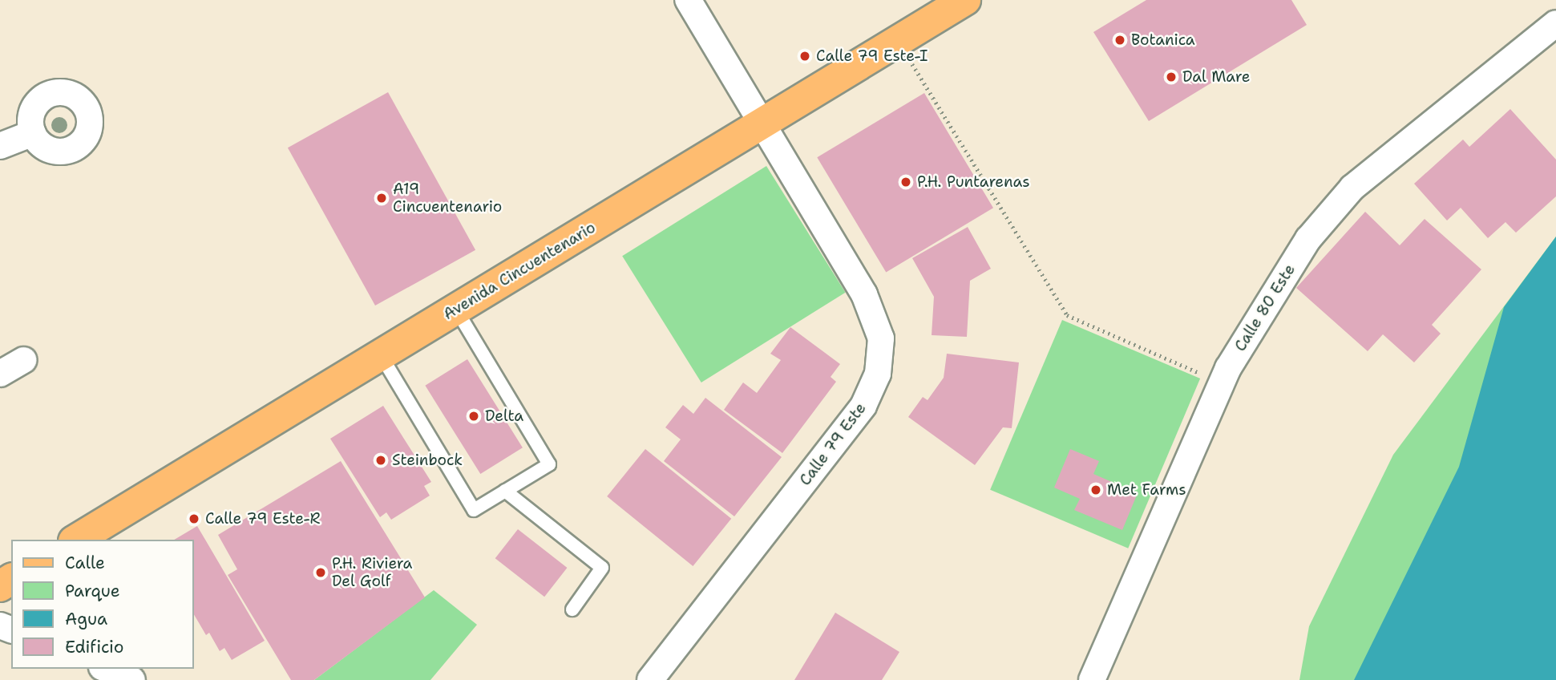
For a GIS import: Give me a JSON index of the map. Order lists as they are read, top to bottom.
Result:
{
  "streets": {
    "main road": ["Avenida Cincuentenario"],
    "street": ["Calle 80 Este", "Calle 79 Este"]
  },
  "crossings": [
    ["Avenida Cincuentenario", "Calle 79 Este"]
  ],
  "places": [
    "Botanica",
    "Calle 79 Este-I",
    "Dal Mare",
    "P.H. Puntarenas",
    "A19 Cincuentenario",
    "Delta",
    "Steinbock",
    "Met Farms",
    "Calle 79 Este-R",
    "P.H. Riviera Del Golf"
  ],
  "legend": [
    "Calle",
    "Parque",
    "Agua",
    "Edificio"
  ]
}
